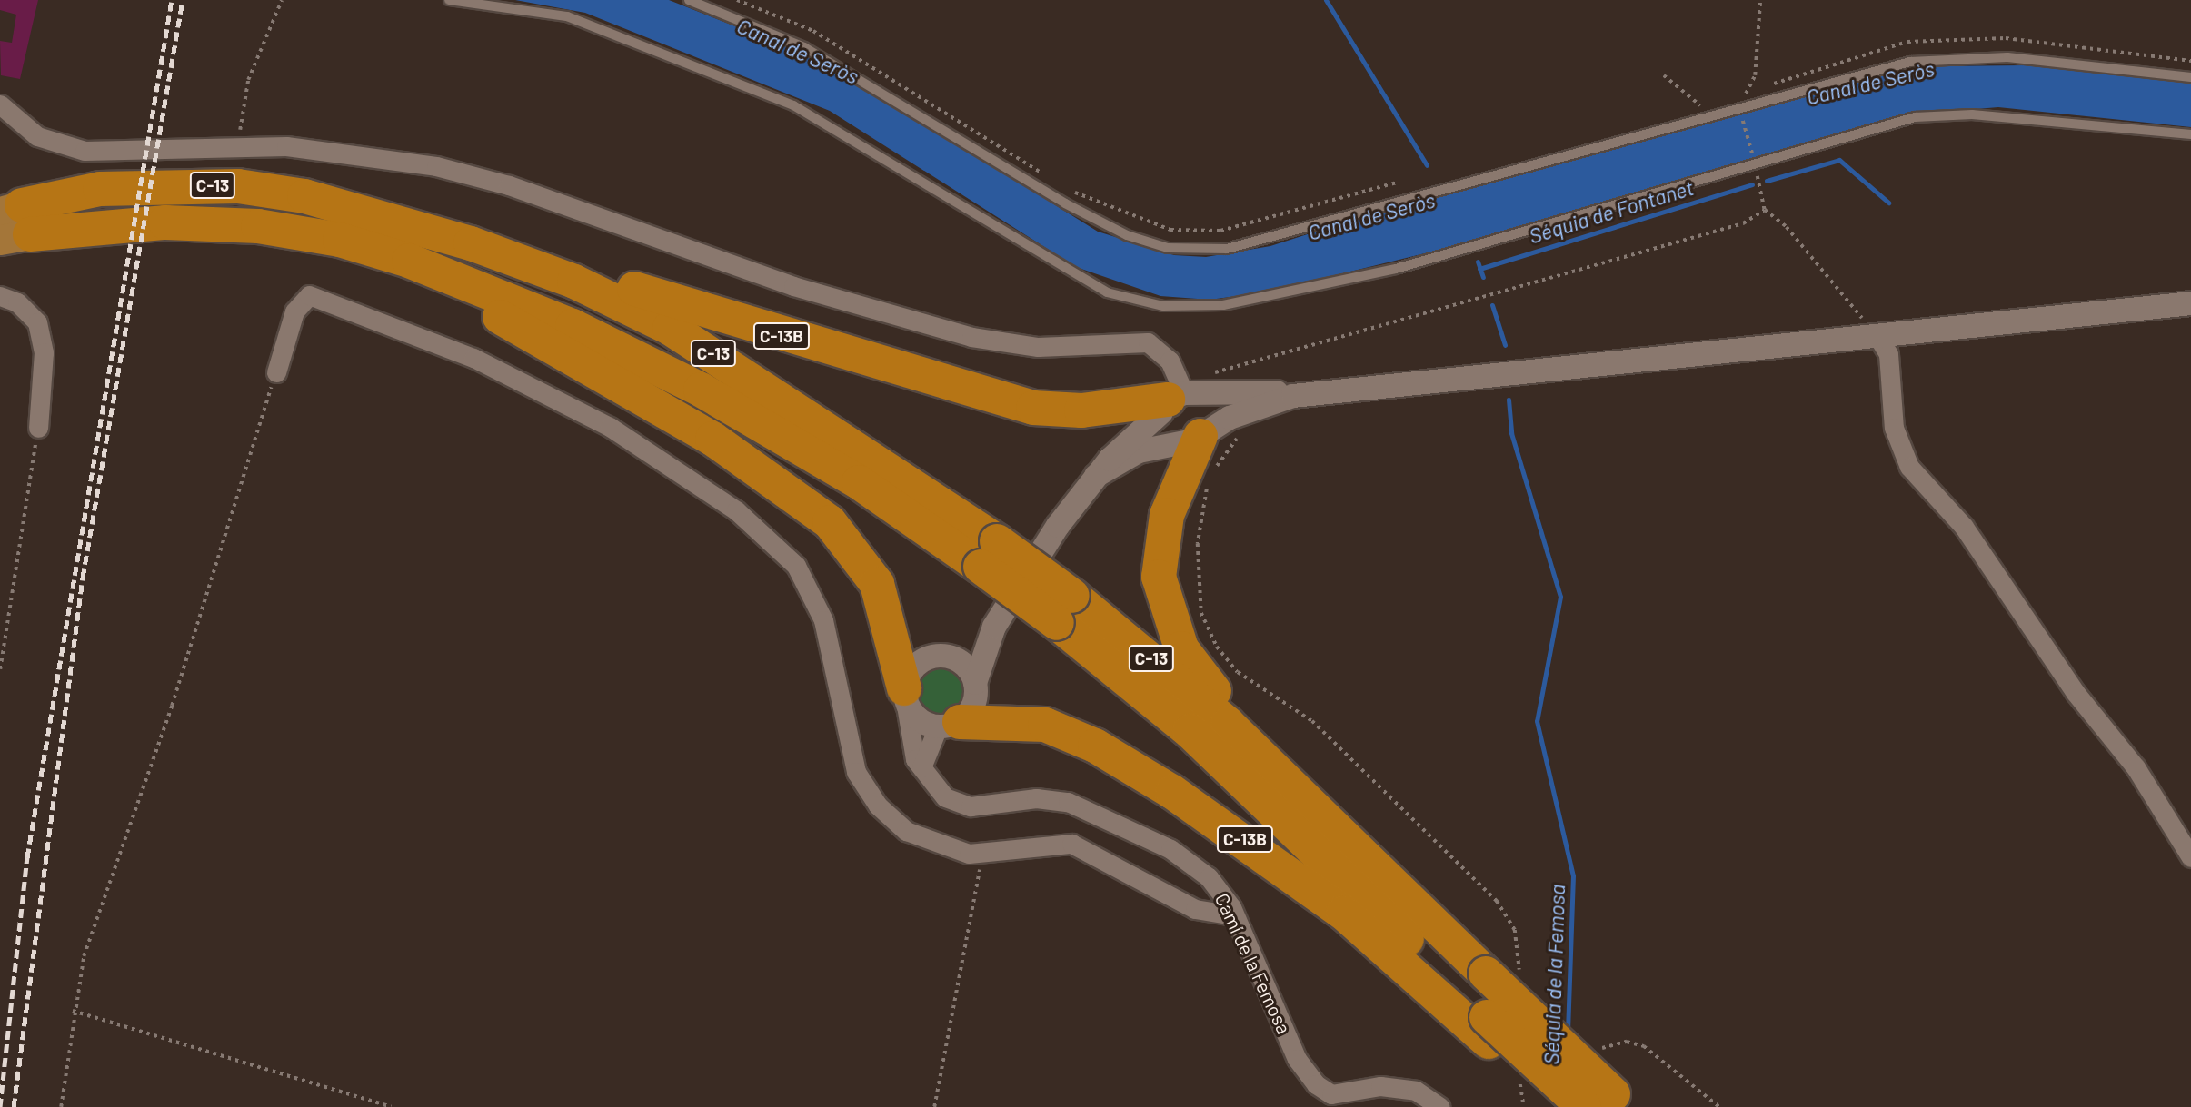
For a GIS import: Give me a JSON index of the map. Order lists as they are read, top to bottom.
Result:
{
  "streets": {
    "highway": ["C-13", "C-13B"],
    "street": ["Camí de la Femosa"]
  },
  "crossings": [
    ["C-13", "C-13B"],
    ["C-13B", "Camí de la Femosa"]
  ],
  "water": ["Canal de Seròs", "Séquia de Fontanet", "Séquia de la Femosa"]
}
